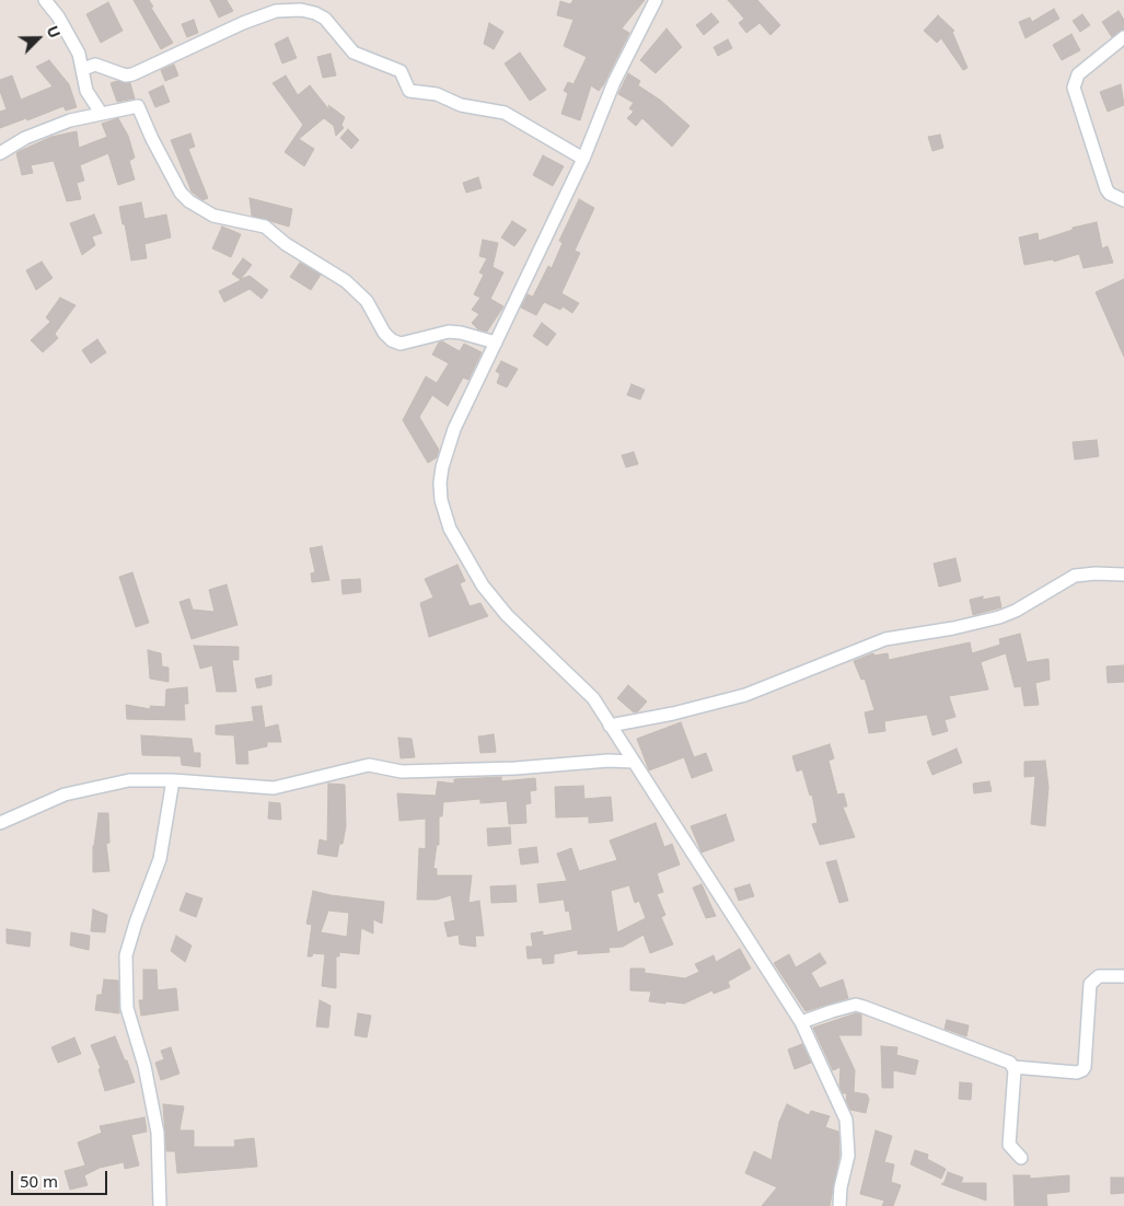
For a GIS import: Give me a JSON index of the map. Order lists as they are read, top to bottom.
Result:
{
  "scale_bar": "50 m",
  "north": "top right"
}
